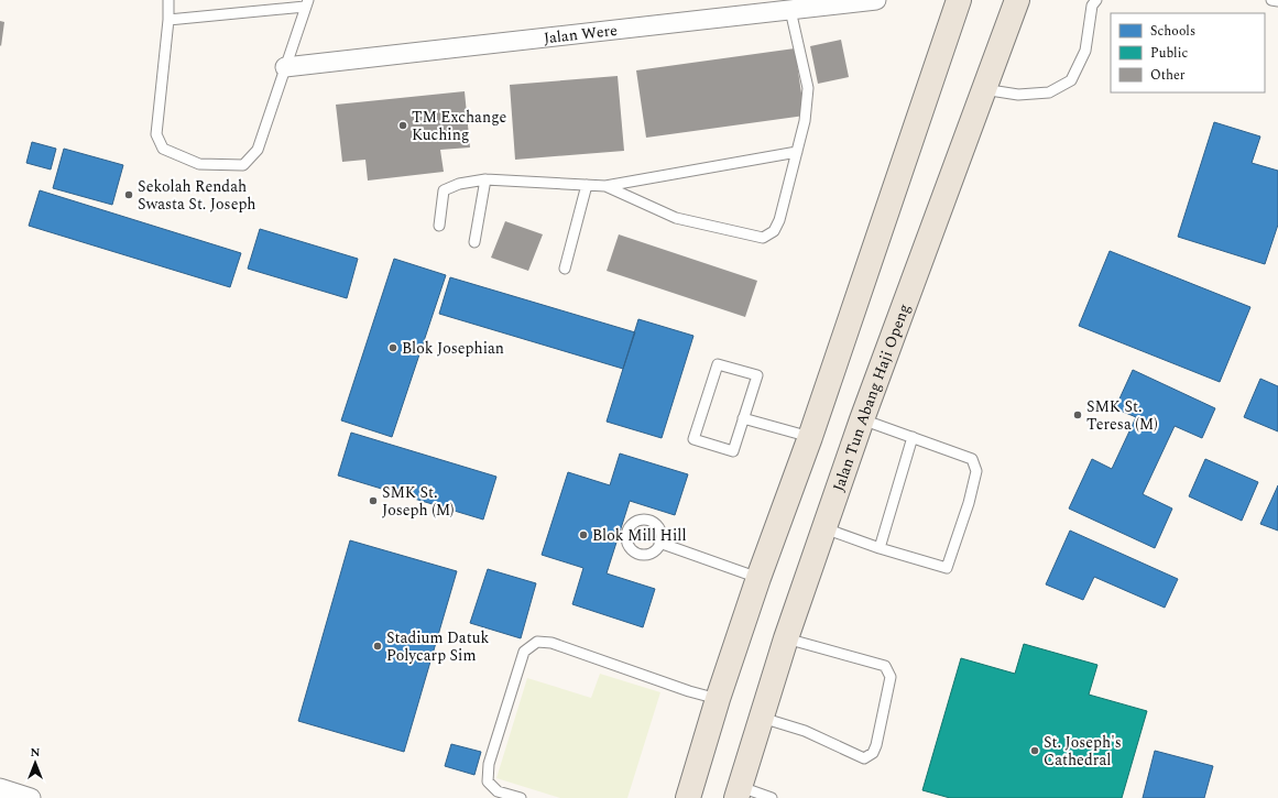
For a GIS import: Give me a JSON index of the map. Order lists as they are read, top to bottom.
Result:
{
  "streets": {
    "main road": ["Jalan Tun Abang Haji Openg"],
    "street": ["Jalan Were"]
  },
  "places": [
    "TM Exchange Kuching",
    "Sekolah Rendah Swasta St. Joseph",
    "Blok Josephian",
    "SMK St. Teresa (M)",
    "SMK St. Joseph (M)",
    "Blok Mill Hill",
    "Stadium Datuk Polycarp Sim",
    "St. Joseph's Cathedral"
  ],
  "legend": ["Schools", "Public", "Other"],
  "north": "top"
}
